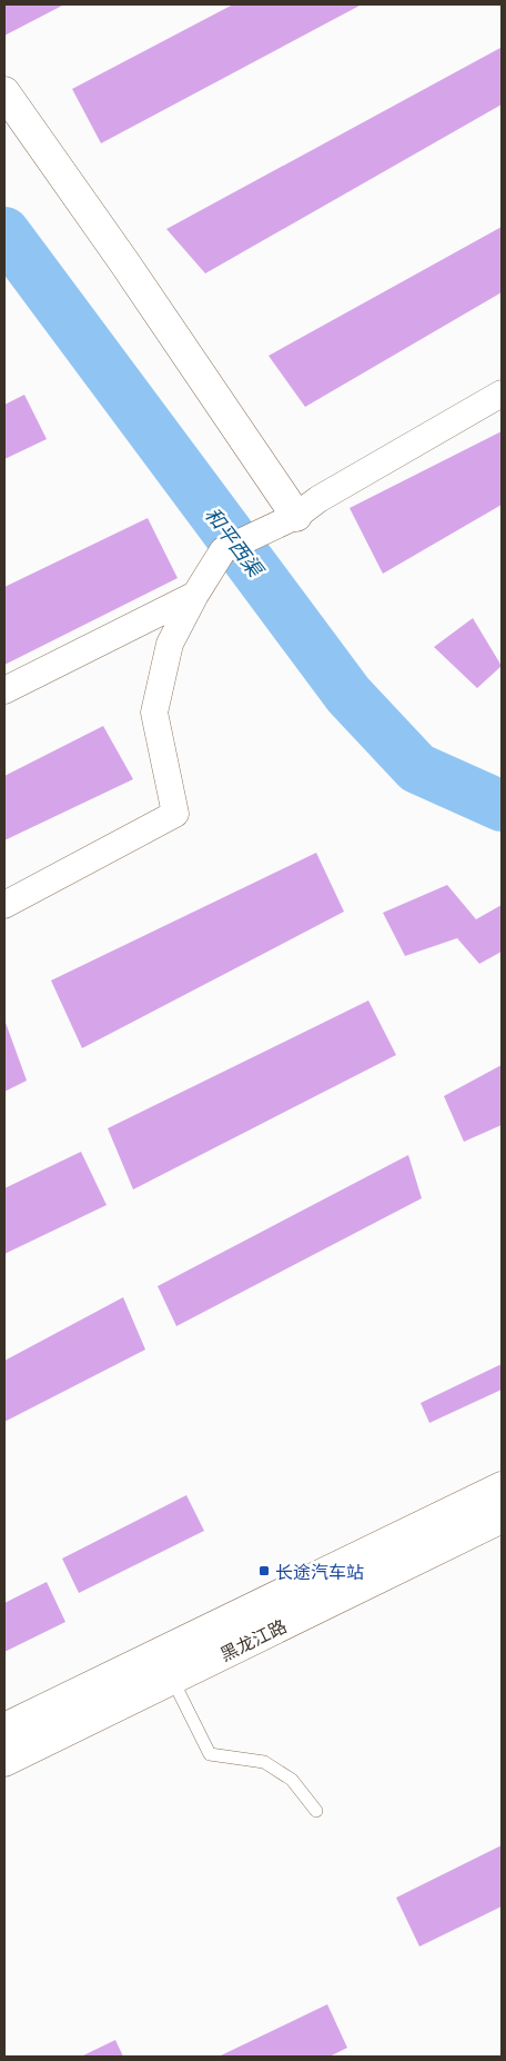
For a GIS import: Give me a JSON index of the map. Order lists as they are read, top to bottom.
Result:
{
  "streets": {
    "main road": ["黑龙江路"]
  },
  "water": ["和平西渠"],
  "places": {
    "transit": ["长途汽车站"]
  }
}
